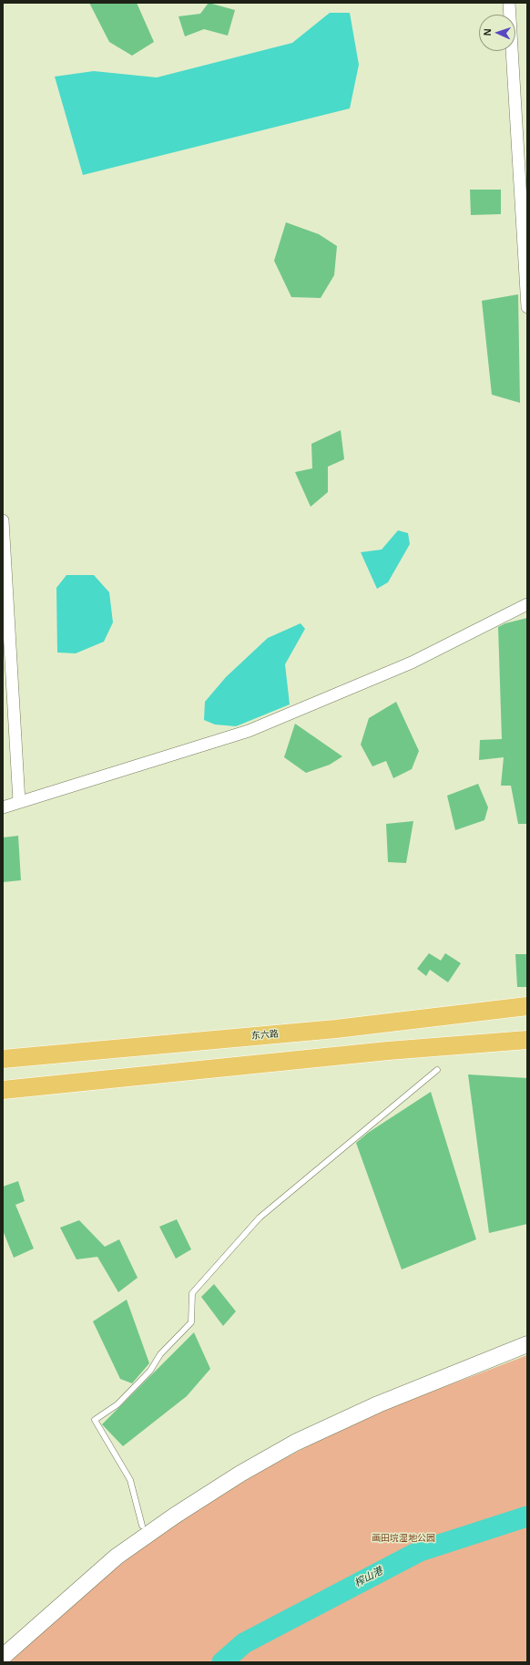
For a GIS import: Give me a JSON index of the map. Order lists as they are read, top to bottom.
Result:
{
  "streets": {
    "main road": ["东六路"]
  },
  "water": ["榨山港"],
  "parks": ["画田垸湿地公园"],
  "north": "left"
}
